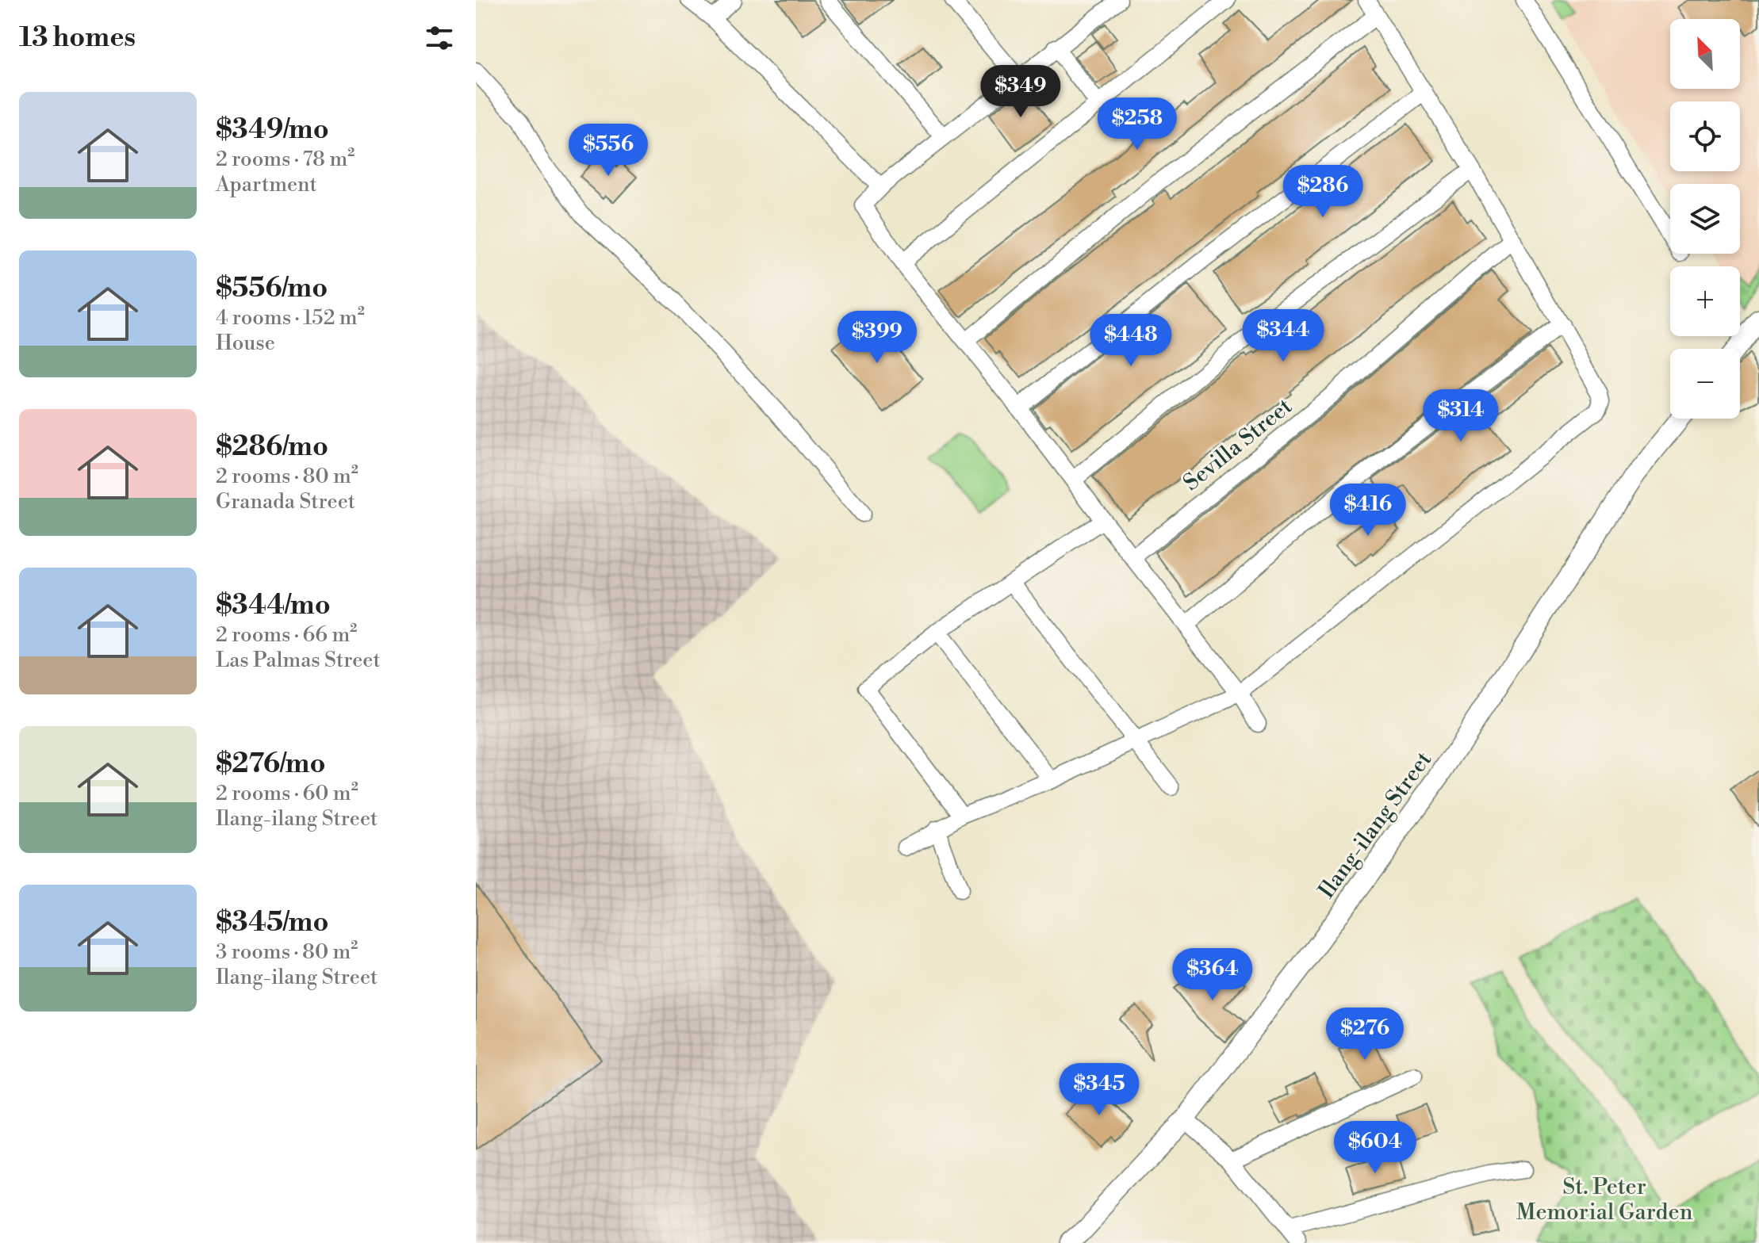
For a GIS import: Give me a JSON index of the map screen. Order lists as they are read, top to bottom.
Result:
{
  "streets": {
    "street": ["Sevilla Street", "Ilang-ilang Street"]
  },
  "parks": ["St. Peter Memorial Garden"],
  "north": "top left",
  "page": {
    "heading": "13 homes",
    "map_buttons": ["+", "−"],
    "price": [
      "$349",
      "$258",
      "$556",
      "$286",
      "$344",
      "$399",
      "$448",
      "$314",
      "$416",
      "$364",
      "$276",
      "$345",
      "$604"
    ],
    "list": [
      {
        "name": "$349/mo",
        "note": "2 rooms · 78 m² · Apartment"
      },
      {
        "name": "$556/mo",
        "note": "4 rooms · 152 m² · House"
      },
      {
        "name": "$286/mo",
        "note": "2 rooms · 80 m² · Granada Street"
      },
      {
        "name": "$344/mo",
        "note": "2 rooms · 66 m² · Las Palmas Street"
      },
      {
        "name": "$276/mo",
        "note": "2 rooms · 60 m² · Ilang-ilang Street"
      },
      {
        "name": "$345/mo",
        "note": "3 rooms · 80 m² · Ilang-ilang Street"
      }
    ]
  }
}
